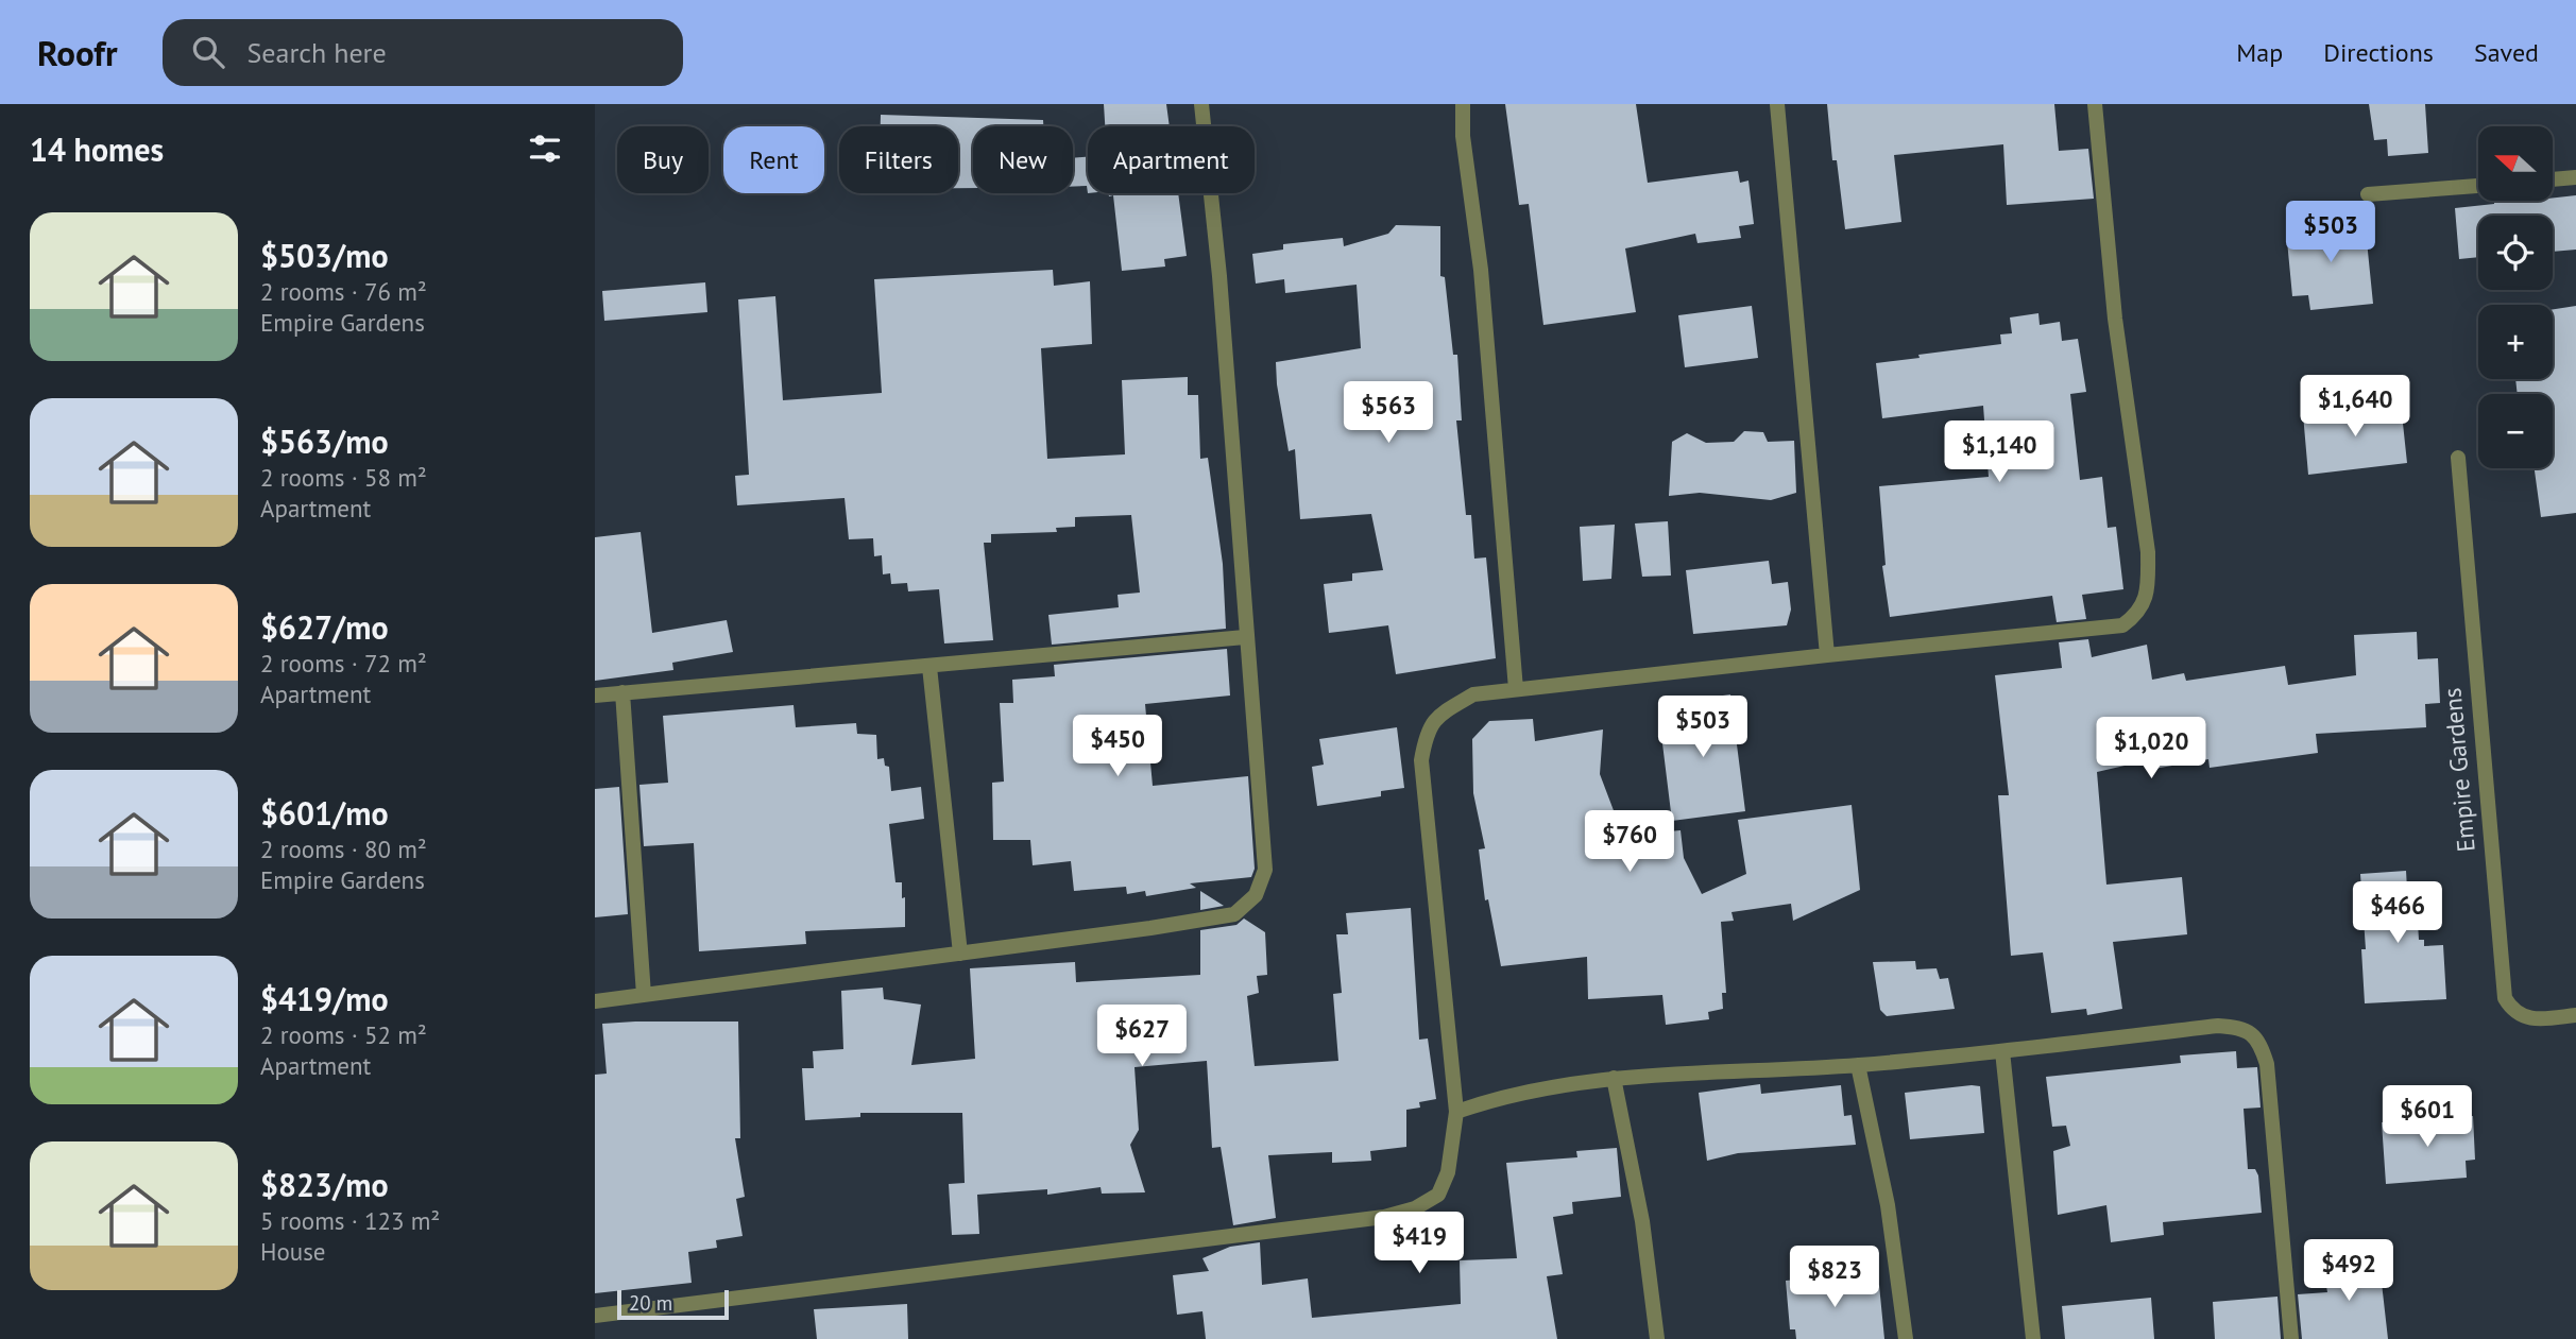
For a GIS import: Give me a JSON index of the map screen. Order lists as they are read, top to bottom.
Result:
{
  "streets": {
    "street": ["Empire Gardens"]
  },
  "scale_bar": "20 m",
  "north": "left",
  "page": {
    "header": "Roofr",
    "search": "Search here",
    "nav": ["Map", "Directions", "Saved"],
    "heading": "14 homes",
    "map_buttons": ["+", "−"],
    "chip": [
      "Buy",
      "Rent",
      "Filters",
      "New",
      "Apartment"
    ],
    "list": [
      {
        "name": "$503/mo",
        "note": "2 rooms · 76 m² · Empire Gardens"
      },
      {
        "name": "$563/mo",
        "note": "2 rooms · 58 m² · Apartment"
      },
      {
        "name": "$627/mo",
        "note": "2 rooms · 72 m² · Apartment"
      },
      {
        "name": "$601/mo",
        "note": "2 rooms · 80 m² · Empire Gardens"
      },
      {
        "name": "$419/mo",
        "note": "2 rooms · 52 m² · Apartment"
      },
      {
        "name": "$823/mo",
        "note": "5 rooms · 123 m² · House"
      }
    ],
    "price": [
      "$503",
      "$1,640",
      "$563",
      "$1,140",
      "$503",
      "$450",
      "$1,020",
      "$760",
      "$466",
      "$627",
      "$601",
      "$419",
      "$492",
      "$823"
    ],
    "scale": "20 m"
  }
}
